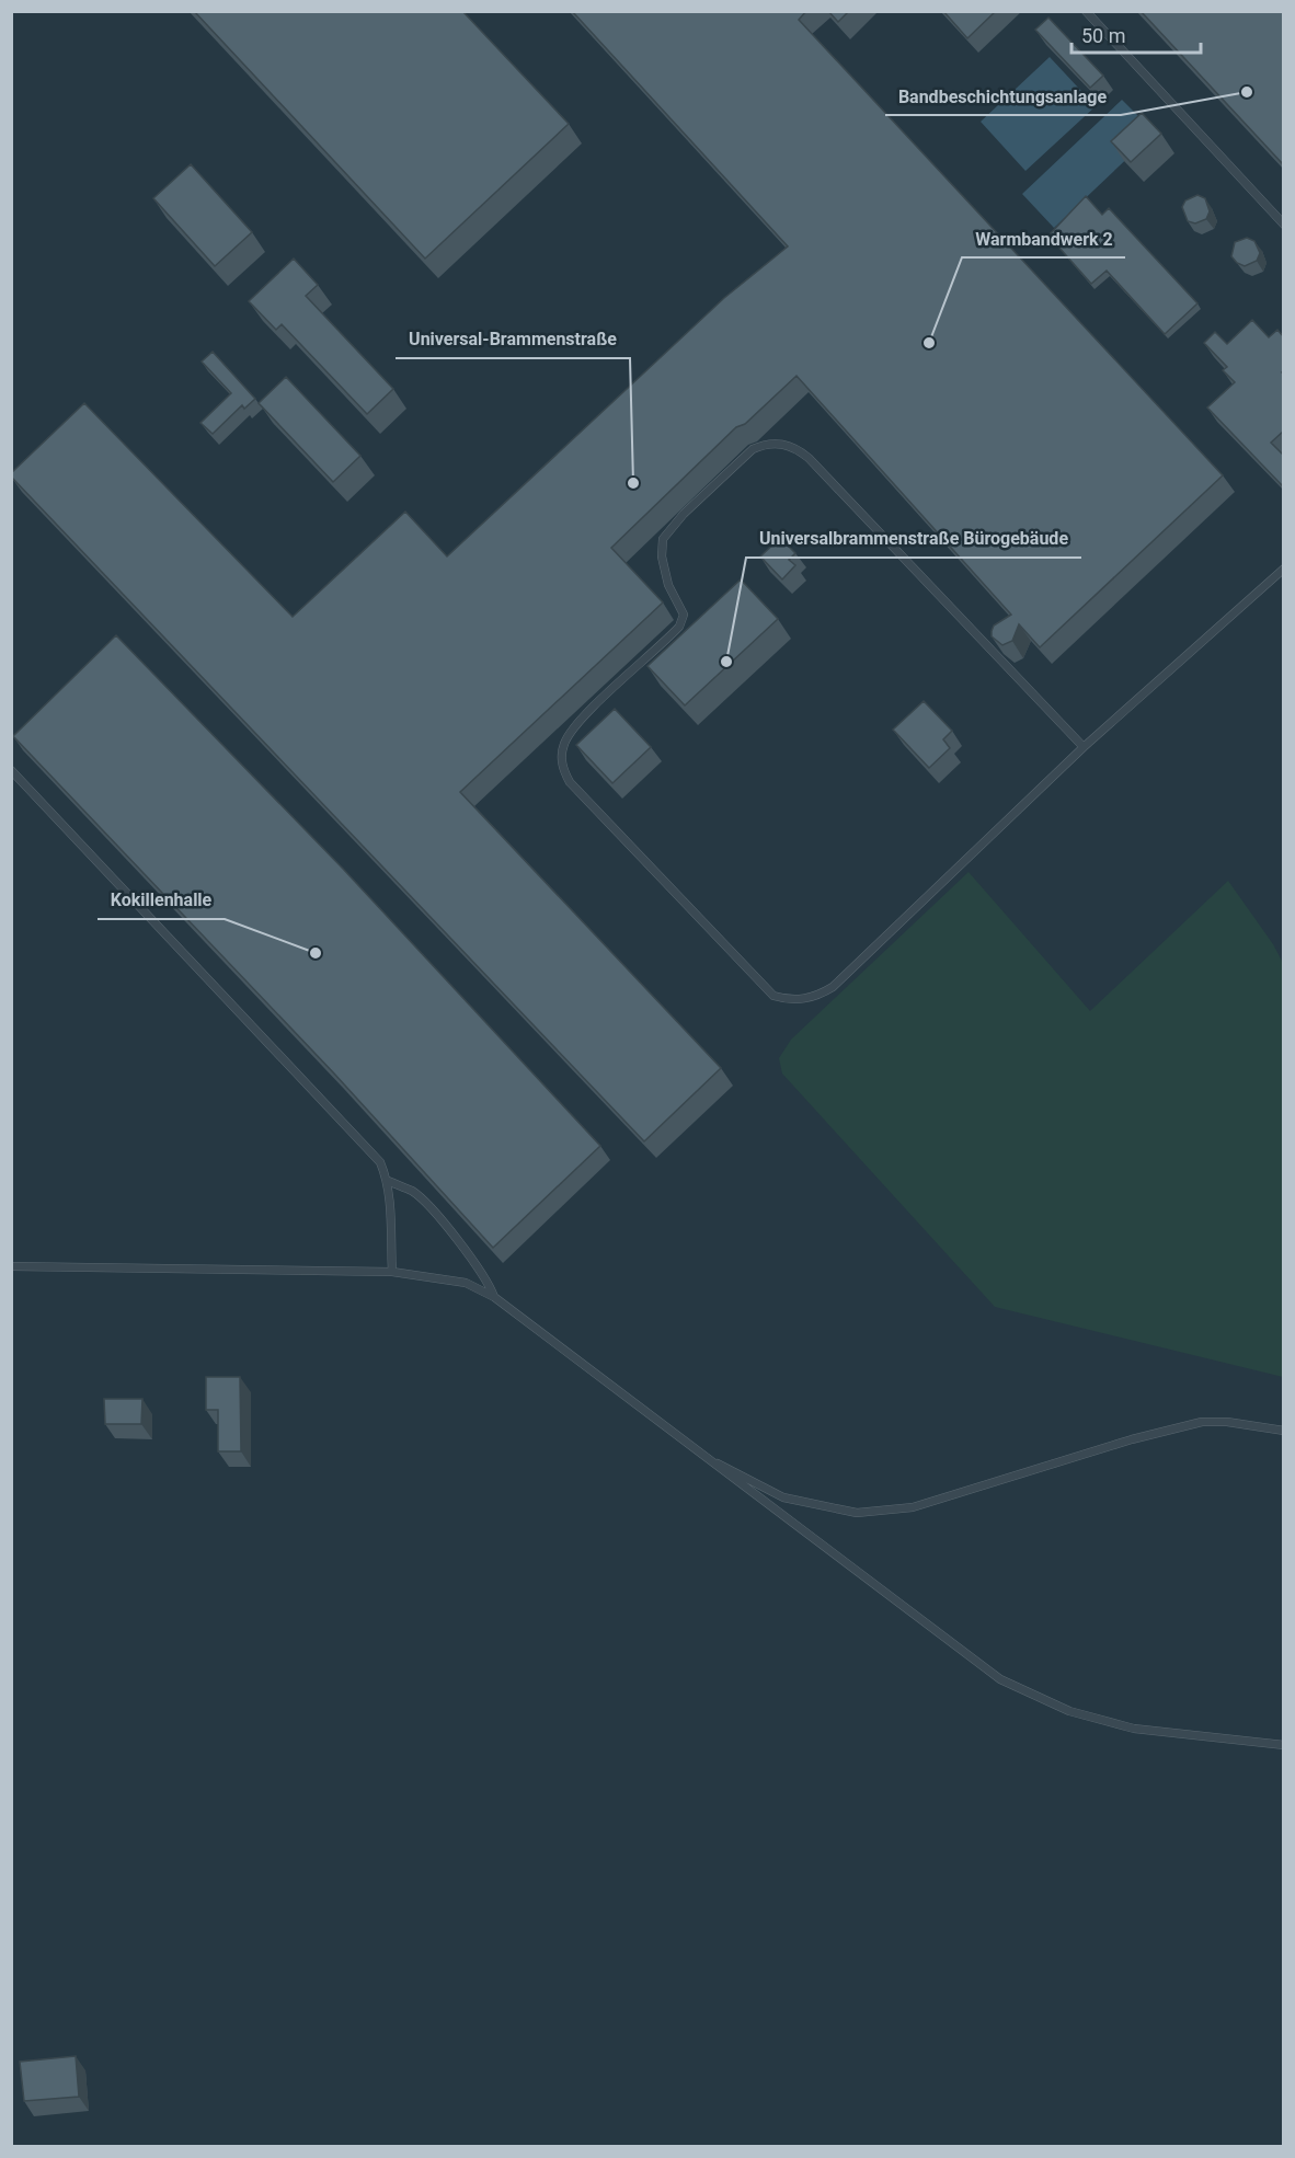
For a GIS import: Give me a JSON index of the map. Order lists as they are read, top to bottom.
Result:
{
  "places": [
    "Bandbeschichtungsanlage",
    "Warmbandwerk 2",
    "Universal-Brammenstraße",
    "Universalbrammenstraße Bürogebäude",
    "Kokillenhalle"
  ],
  "scale_bar": "50 m"
}
